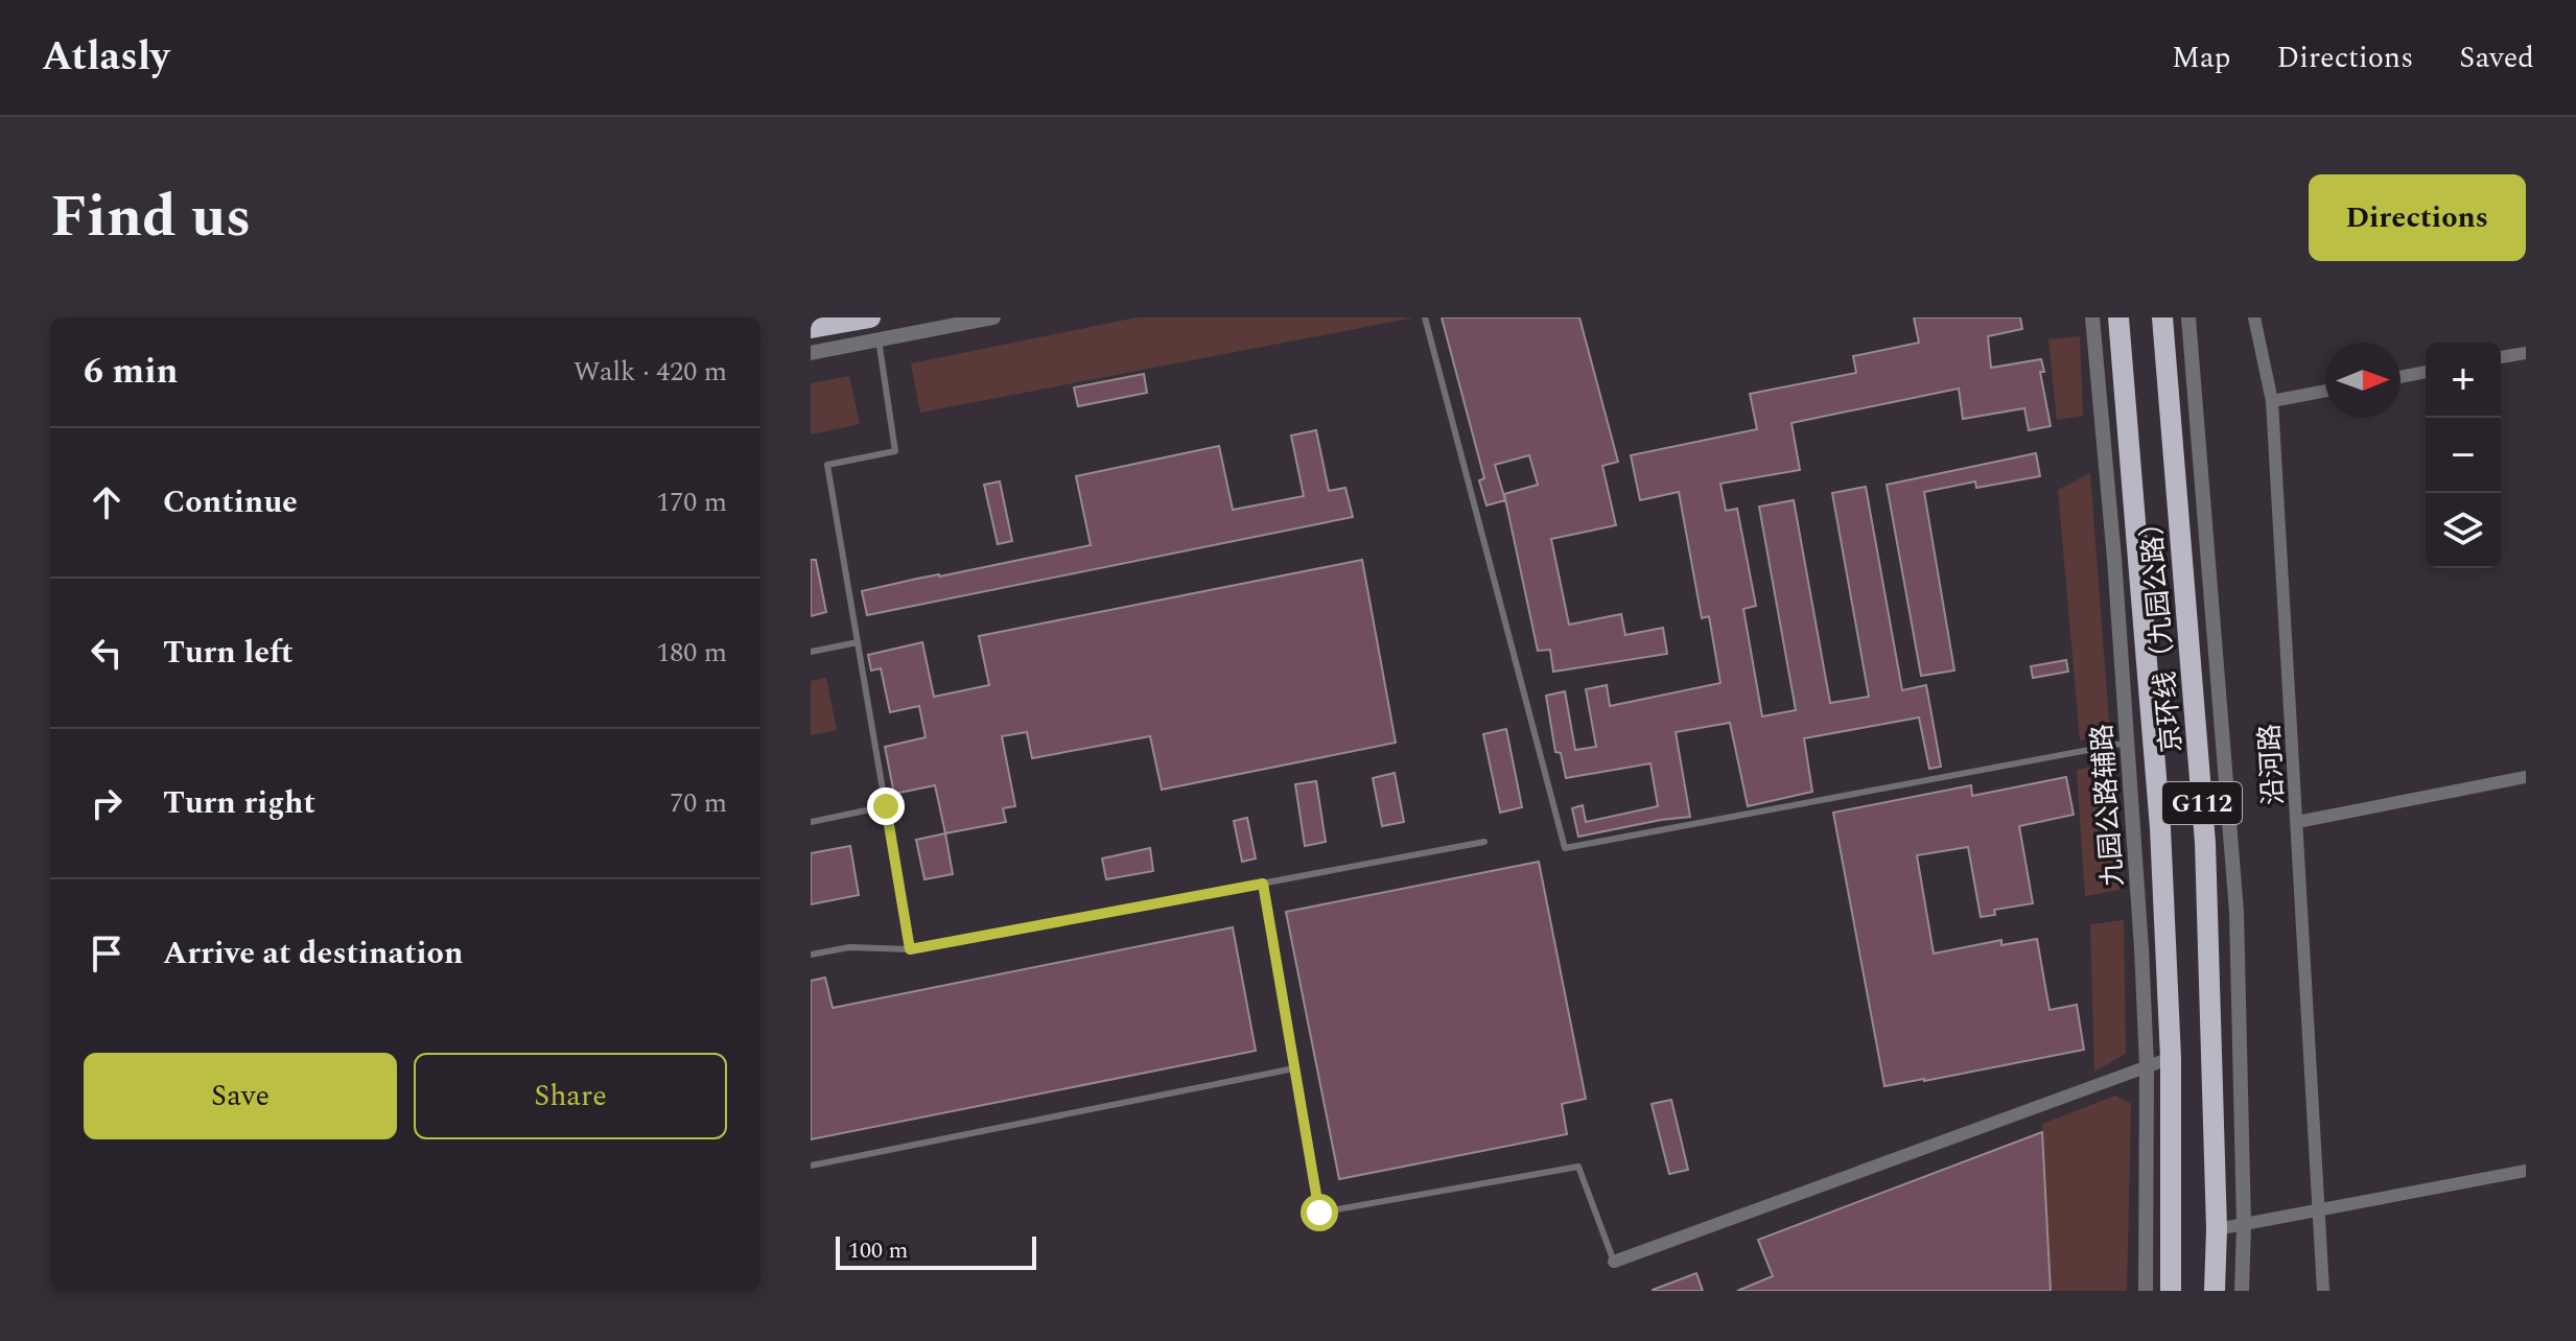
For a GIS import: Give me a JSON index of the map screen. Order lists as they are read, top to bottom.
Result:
{
  "streets": {
    "highway": ["京环线（九园公路）", "G112"],
    "street": ["沿河路", "九园公路辅路"]
  },
  "scale_bar": "100 m",
  "north": "right",
  "page": {
    "header": "Atlasly",
    "nav": ["Map", "Directions", "Saved"],
    "title": "Find us",
    "buttons": [
      "Directions",
      ["Save", "Share"]
    ],
    "heading": ["6 min", "Walk · 420 m"],
    "map_buttons": ["+", "−"],
    "list": [
      ["Continue", "170 m"],
      ["Turn left", "180 m"],
      ["Turn right", "70 m"],
      "Arrive at destination"
    ],
    "scale": "100 m"
  }
}
